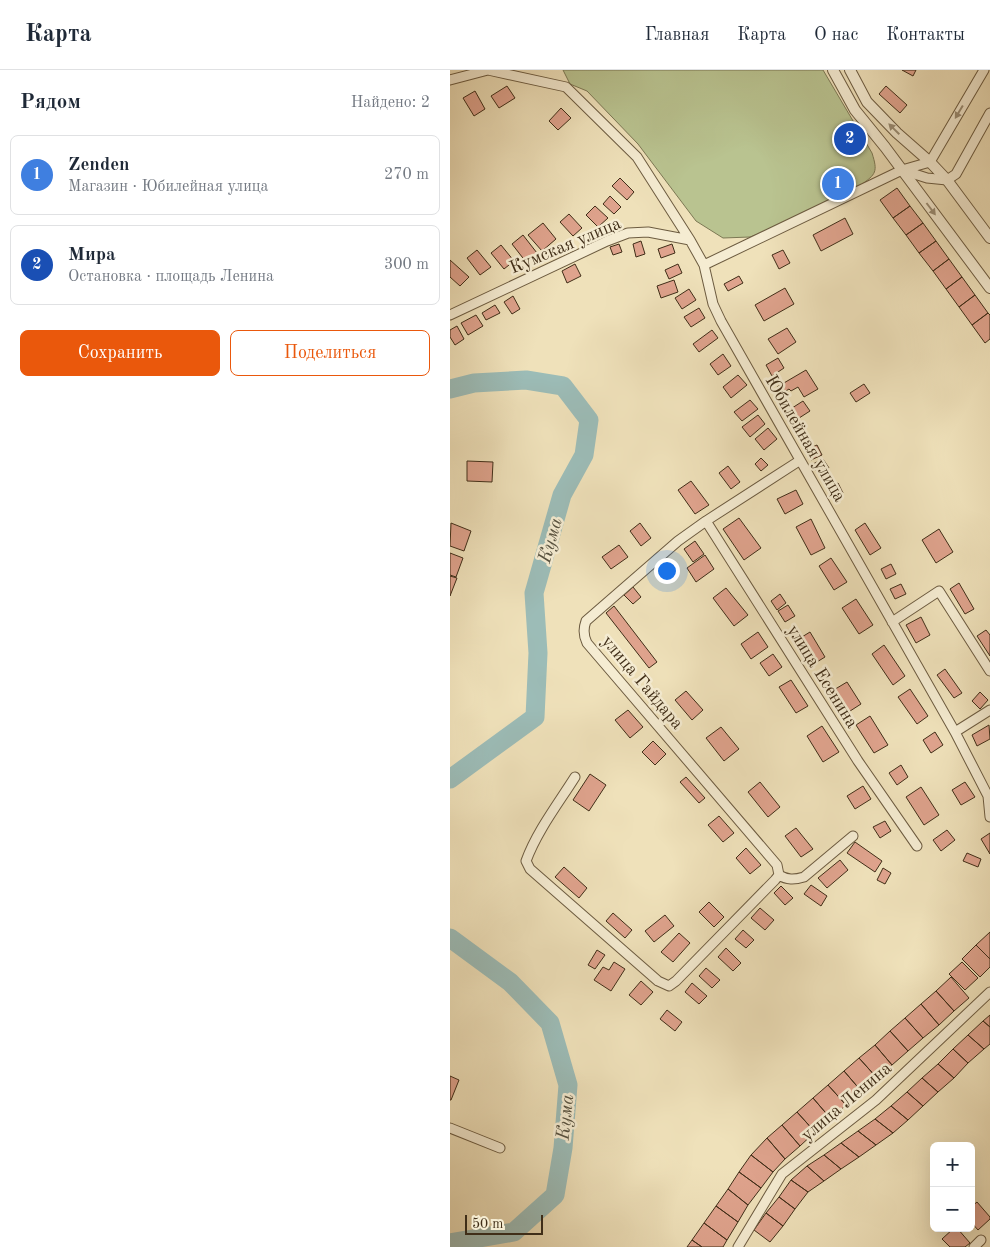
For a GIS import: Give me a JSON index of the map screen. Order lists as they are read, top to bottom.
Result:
{
  "streets": {
    "street": [
      "Кумская улица",
      "Юбилейная улица",
      "улица Есенина",
      "улица Гайдара",
      "улица Ленина"
    ]
  },
  "crossings": [
    ["Кумская улица", "Юбилейная улица"],
    ["Юбилейная улица", "улица Гайдара"],
    ["улица Есенина", "улица Гайдара"]
  ],
  "water": ["Кума"],
  "scale_bar": "50 m",
  "page": {
    "header": "Карта",
    "nav": [
      "Главная",
      "Карта",
      "О нас",
      "Контакты"
    ],
    "heading": ["Рядом", "Найдено: 2"],
    "pins": ["2", "1"],
    "list": [
      {
        "mark": "1",
        "name": "Zenden",
        "note": "Магазин · Юбилейная улица",
        "value": "270 m"
      },
      {
        "mark": "2",
        "name": "Мира",
        "note": "Остановка · площадь Ленина",
        "value": "300 m"
      }
    ],
    "buttons": ["Сохранить", "Поделиться"],
    "map_buttons": ["+", "−"],
    "scale": "50 m"
  }
}
